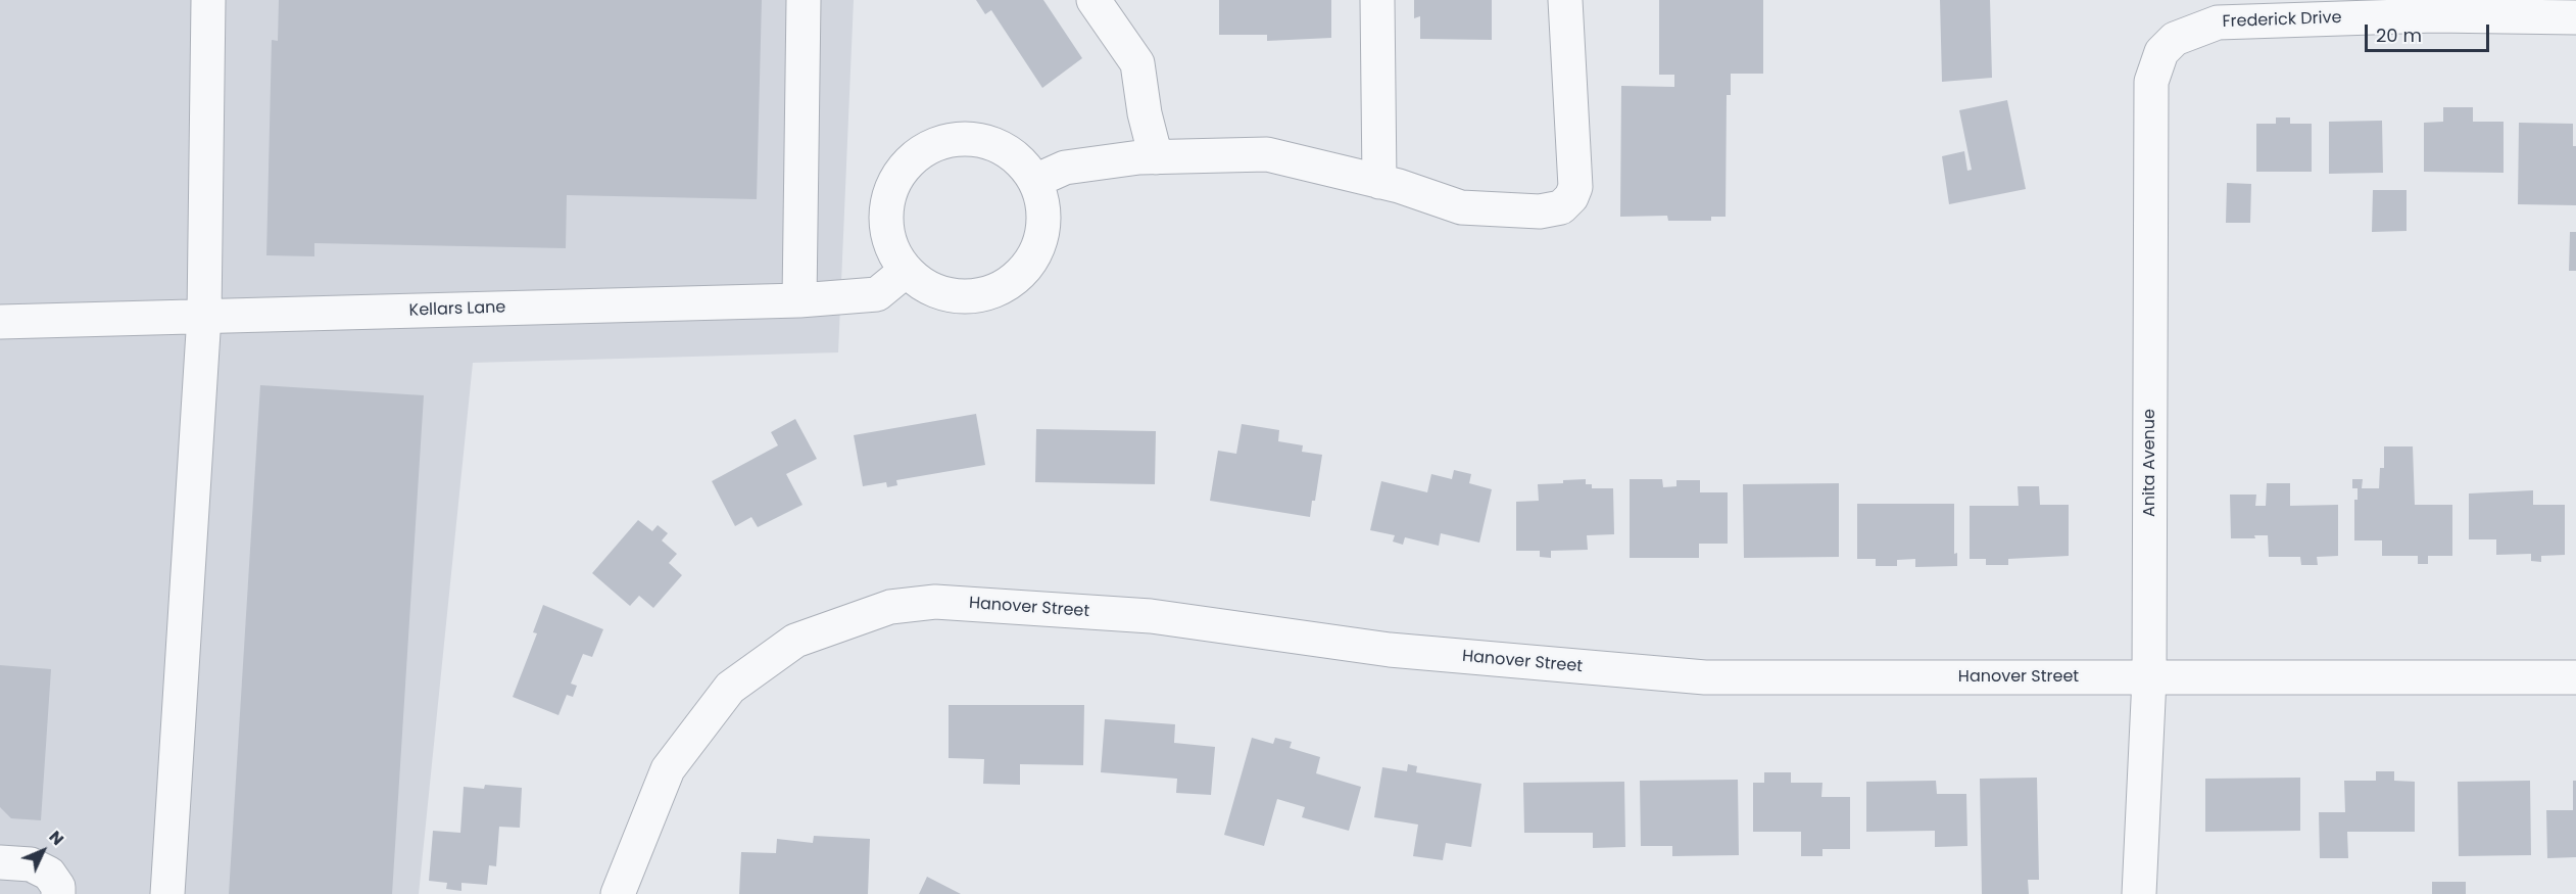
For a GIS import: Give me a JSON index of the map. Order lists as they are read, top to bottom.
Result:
{
  "streets": {
    "street": [
      "Frederick Drive",
      "Kellars Lane",
      "Anita Avenue",
      "Hanover Street"
    ]
  },
  "crossings": [
    ["Frederick Drive", "Anita Avenue"],
    ["Anita Avenue", "Hanover Street"]
  ],
  "scale_bar": "20 m",
  "north": "top right"
}
